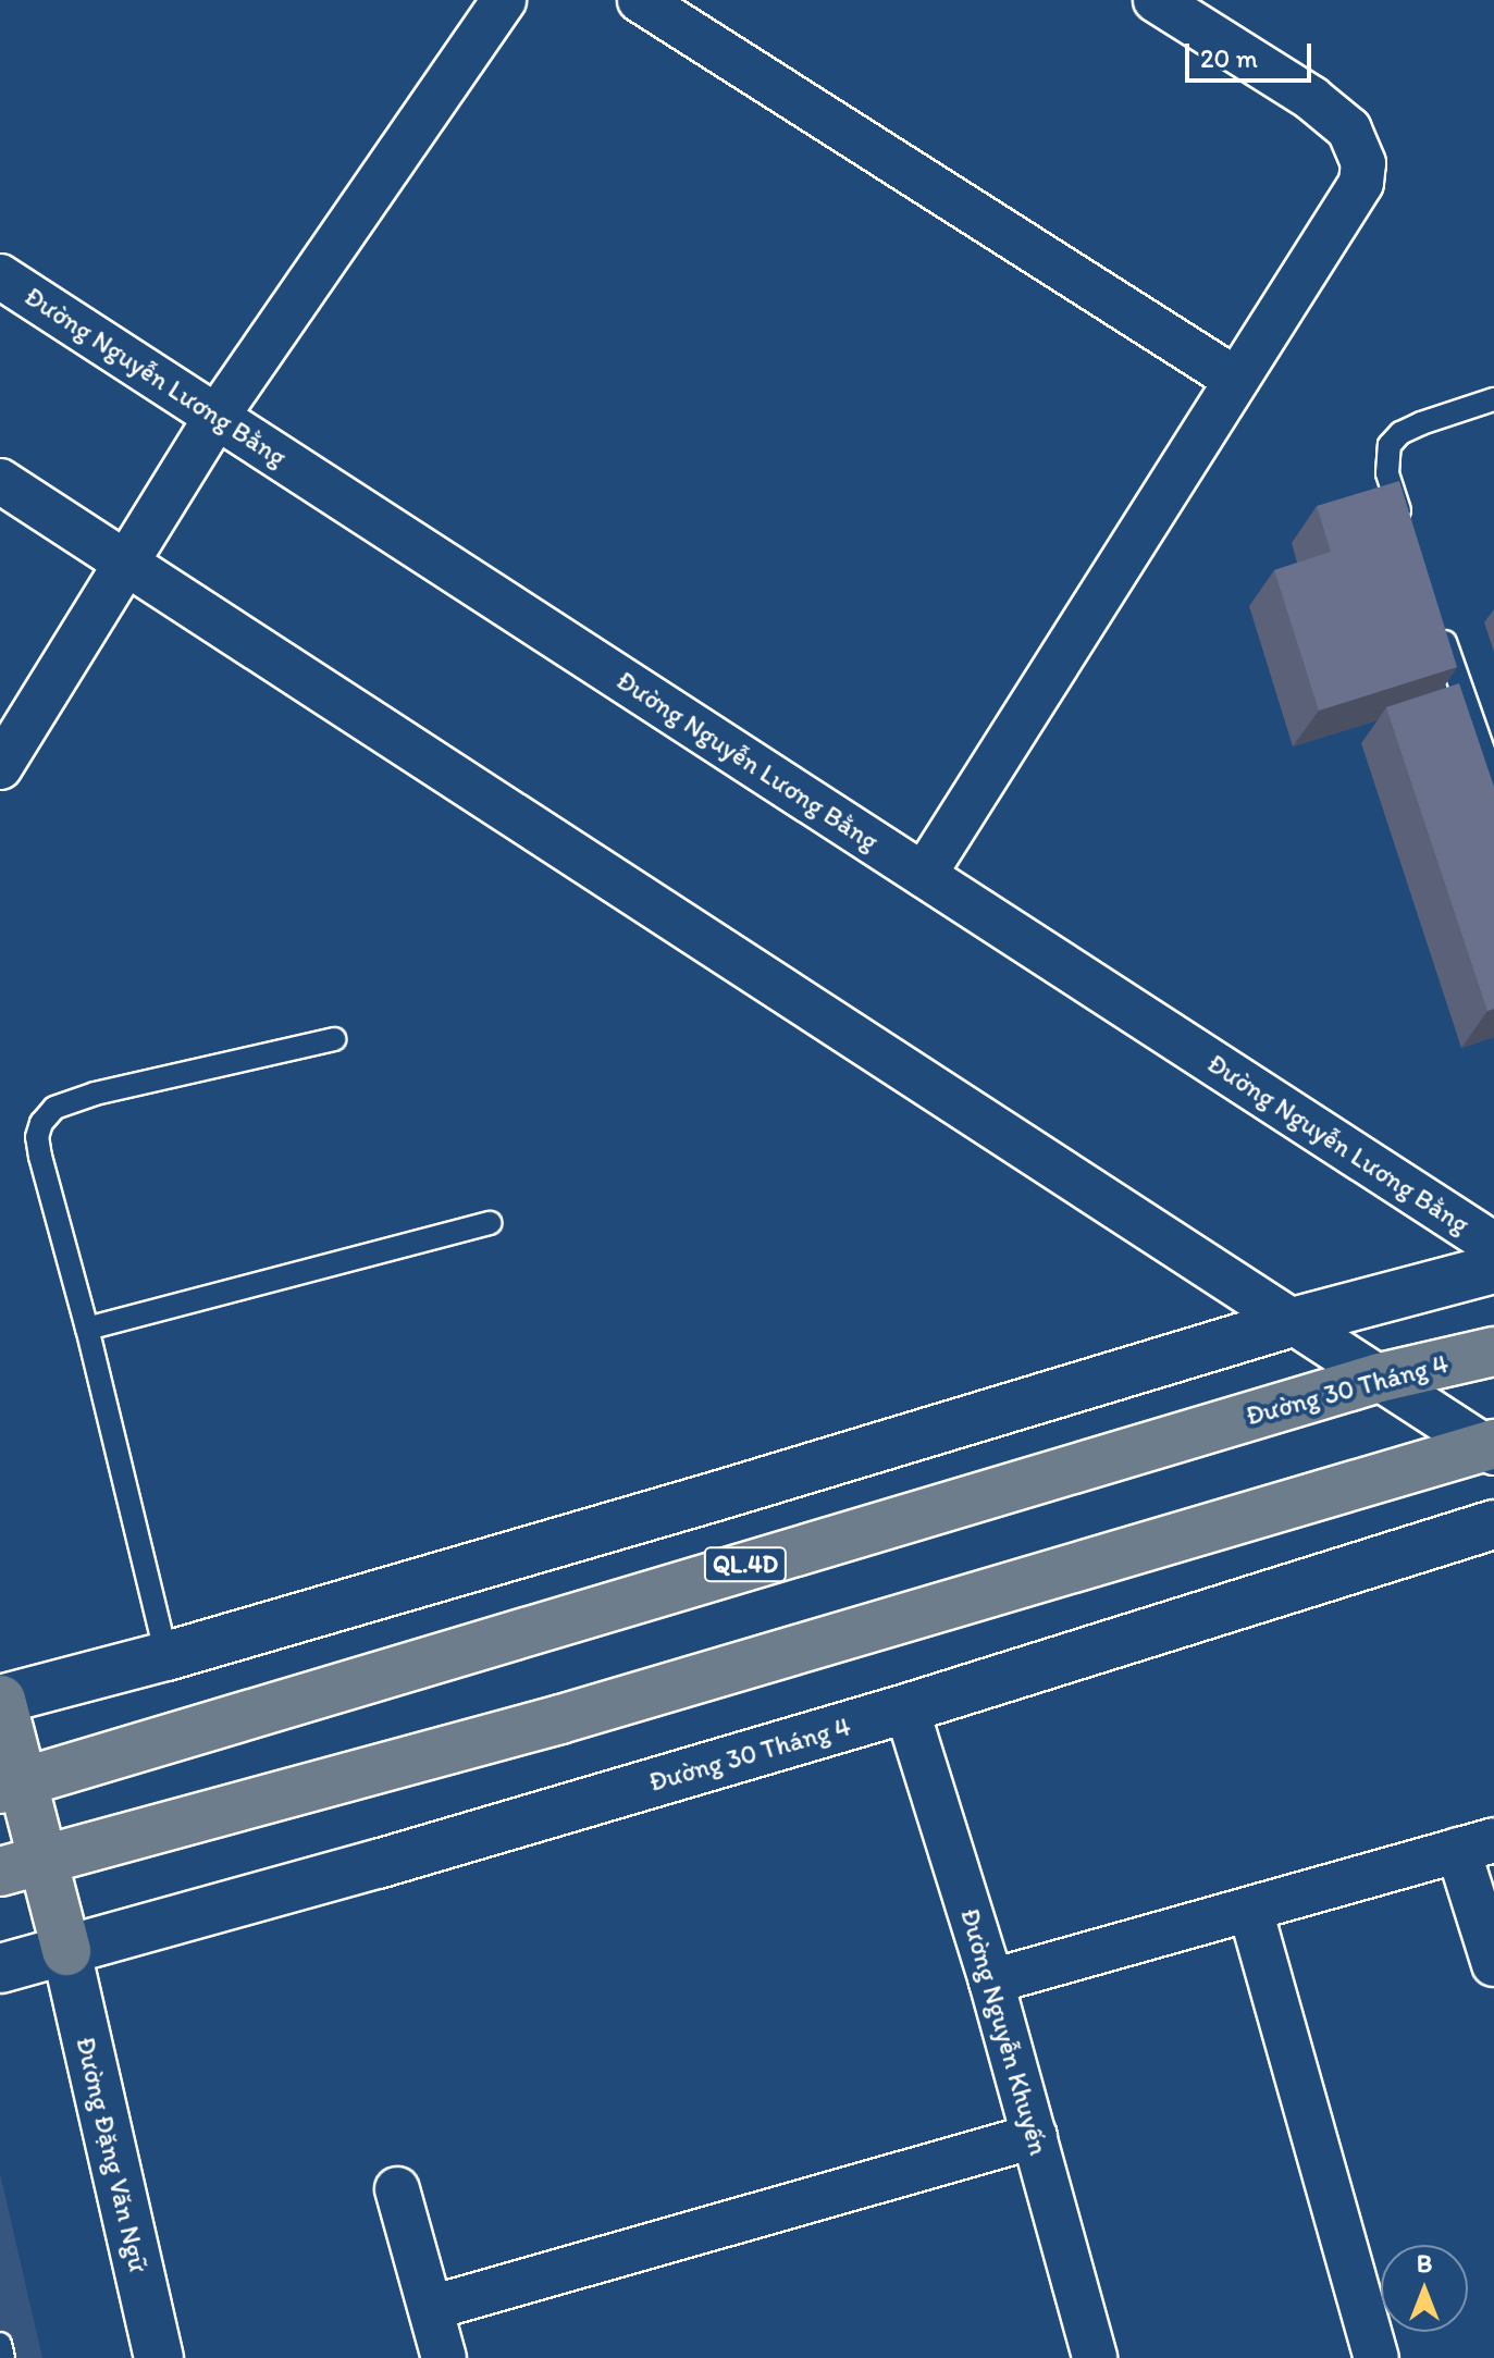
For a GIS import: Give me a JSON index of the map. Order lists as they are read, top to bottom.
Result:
{
  "streets": {
    "highway": ["Đường 30 Tháng 4", "QL.4D"],
    "street": ["Đường Nguyễn Lương Bằng", "Đường Nguyễn Khuyến", "Đường Đặng Văn Ngữ"]
  },
  "crossings": [
    ["Đường 30 Tháng 4", "Đường Nguyễn Khuyến"],
    ["Đường 30 Tháng 4", "Đường Đặng Văn Ngữ"]
  ],
  "scale_bar": "20 m",
  "north": "top"
}
